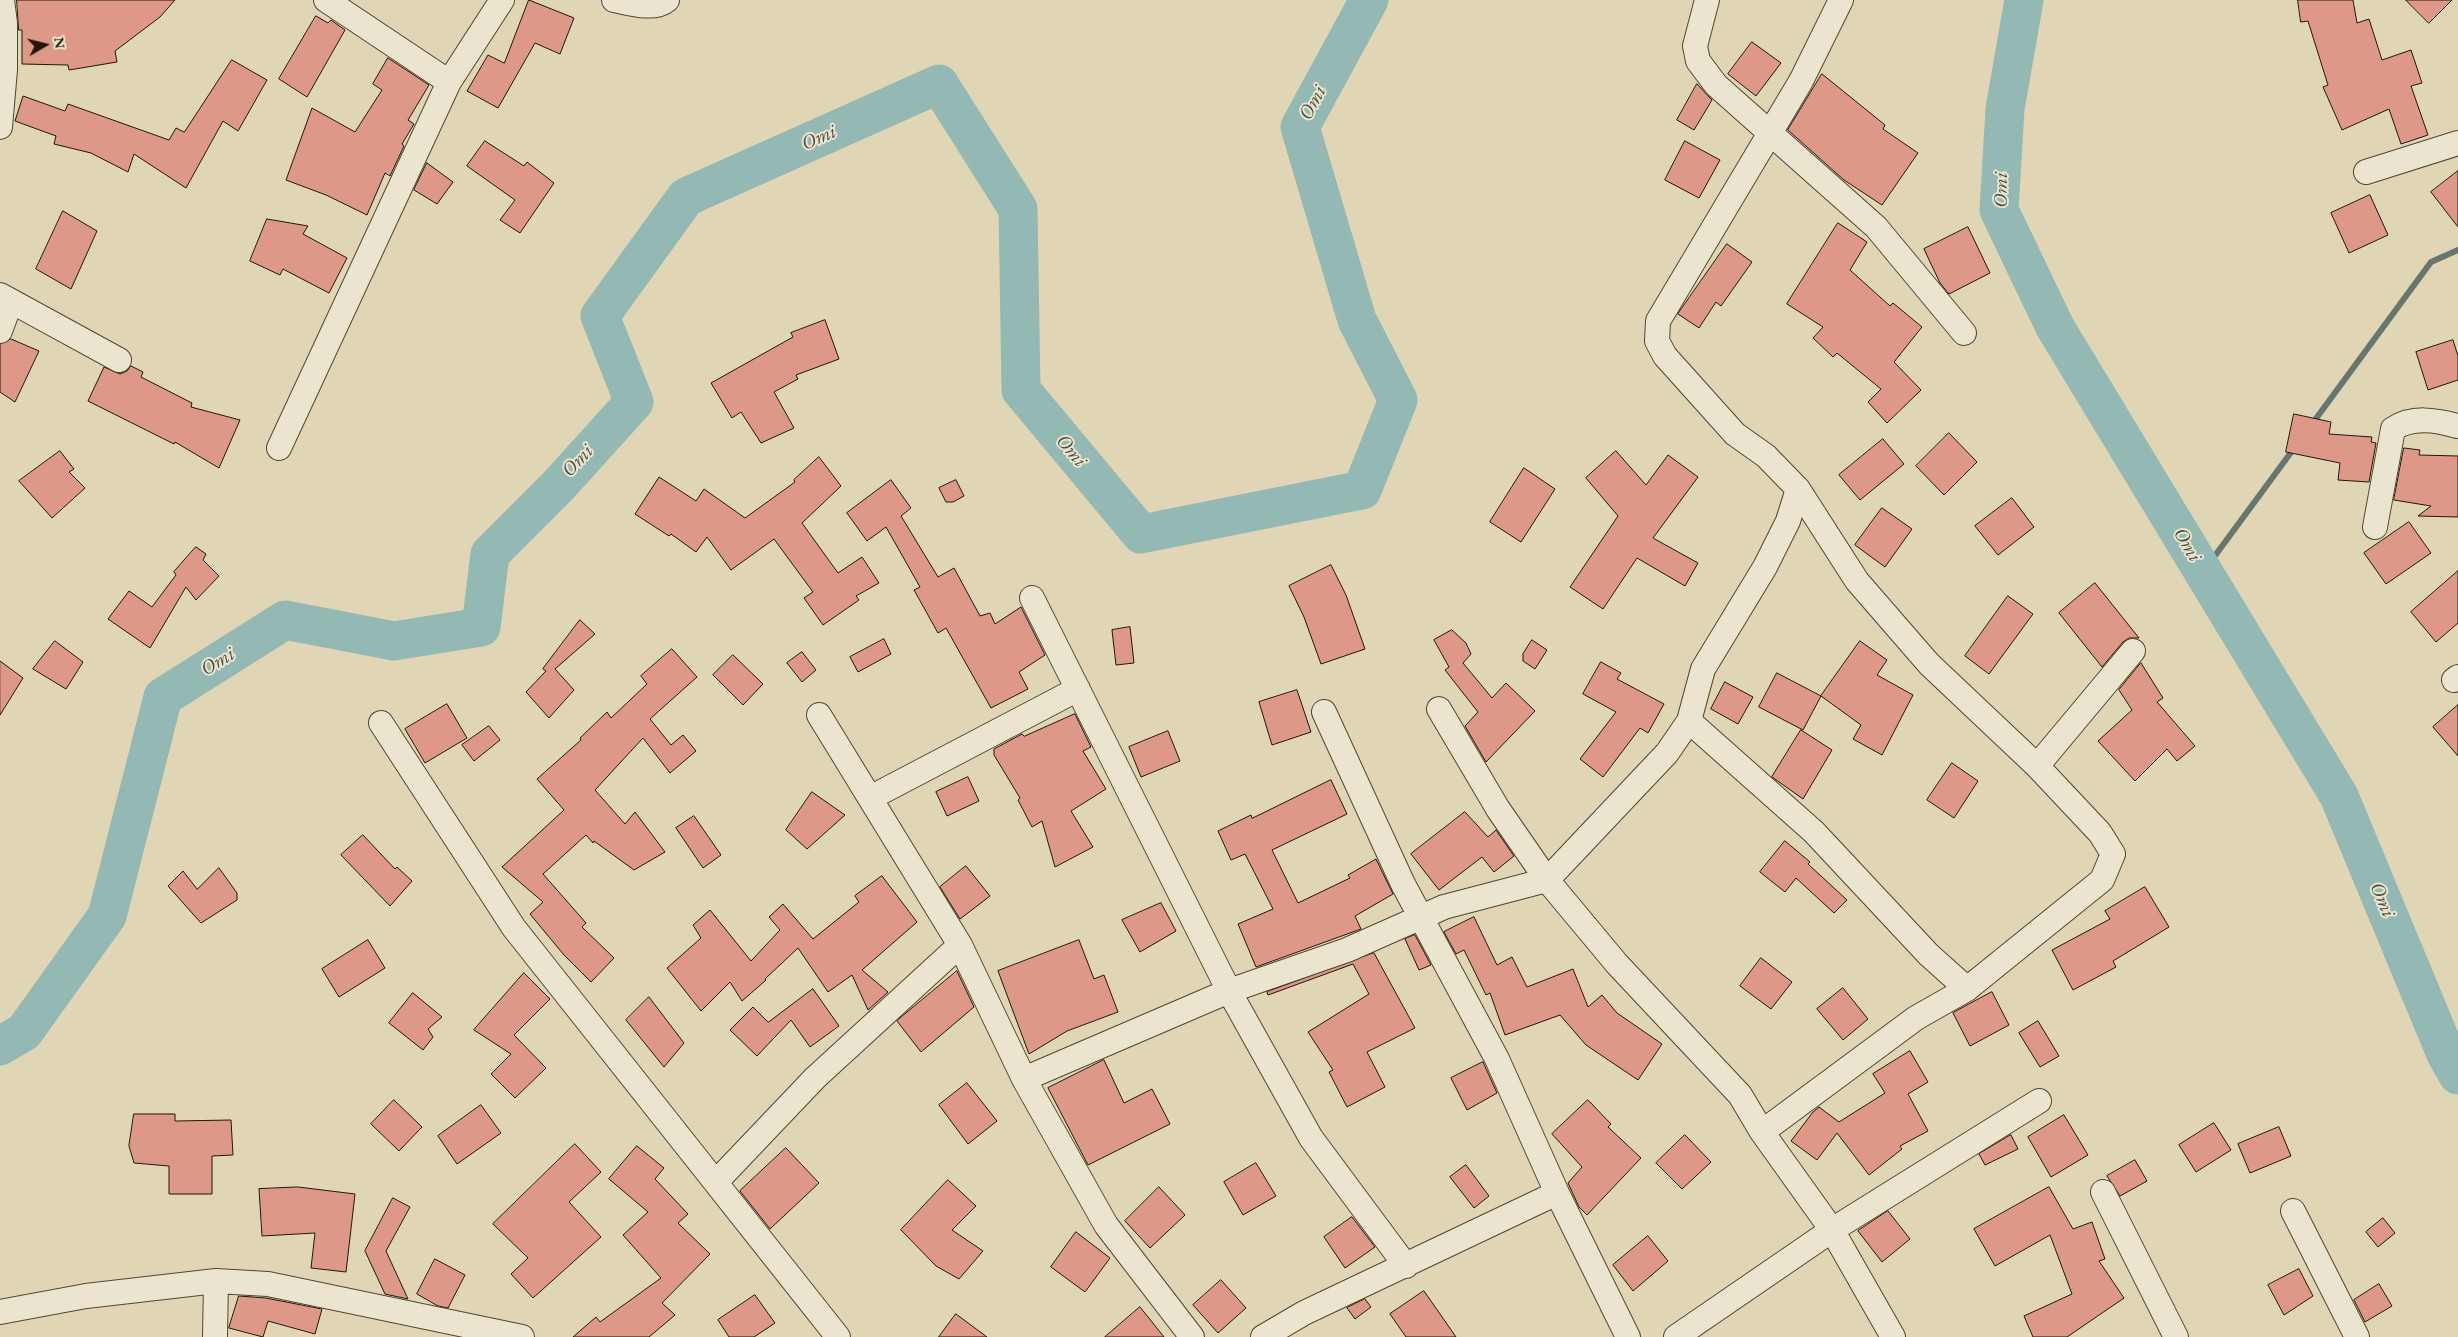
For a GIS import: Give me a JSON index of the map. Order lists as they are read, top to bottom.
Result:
{
  "water": ["Omi"],
  "north": "right"
}
